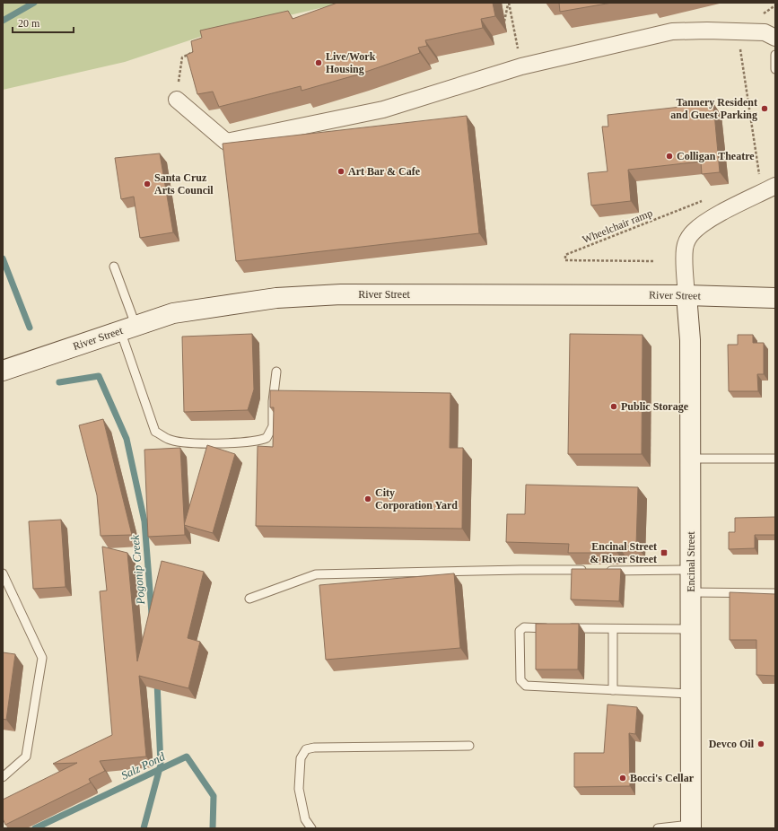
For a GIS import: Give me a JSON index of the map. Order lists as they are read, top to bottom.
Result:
{
  "streets": {
    "main road": ["River Street", "Encinal Street"],
    "path": ["Wheelchair ramp"]
  },
  "crossings": [
    ["River Street", "Encinal Street"]
  ],
  "water": ["Pogonip Creek", "Salz Pond"],
  "places": {
    "other": [
      "Live/Work Housing",
      "Tannery Resident and Guest Parking",
      "Colligan Theatre",
      "Art Bar & Cafe",
      "Santa Cruz Arts Council",
      "Public Storage",
      "City Corporation Yard",
      "Devco Oil",
      "Bocci's Cellar"
    ],
    "transit": ["Encinal Street & River Street"]
  },
  "scale_bar": "20 m"
}
